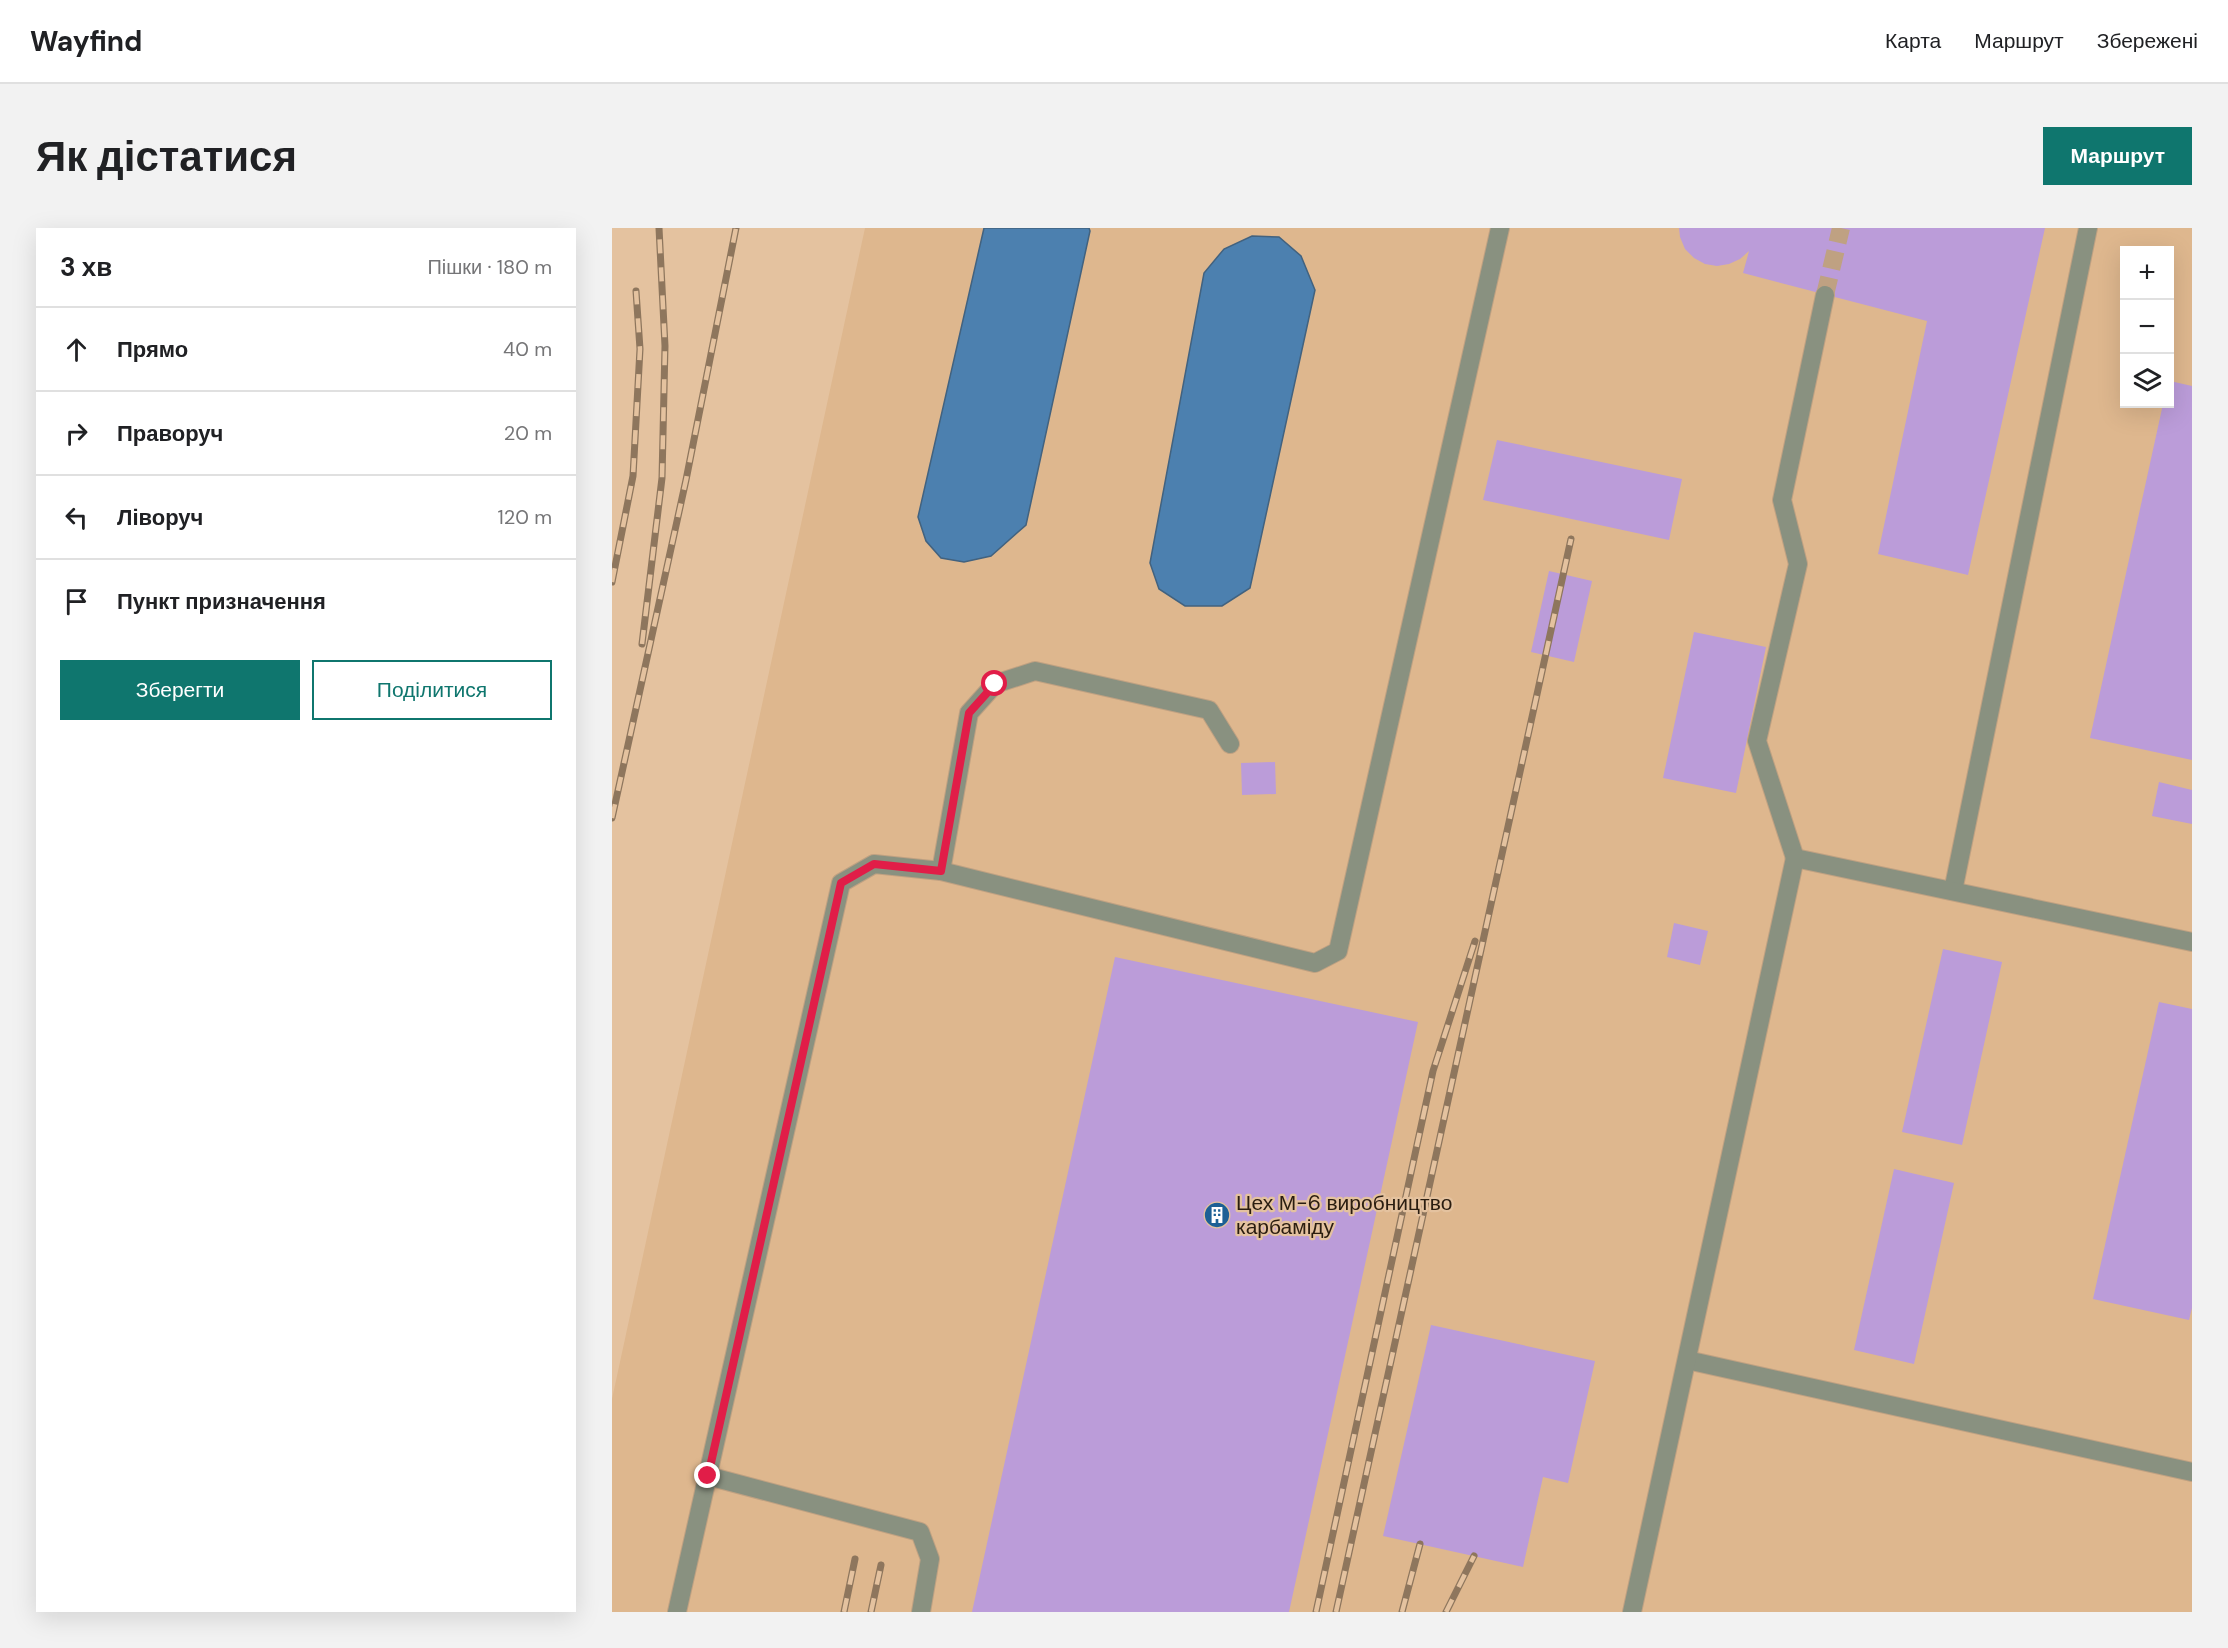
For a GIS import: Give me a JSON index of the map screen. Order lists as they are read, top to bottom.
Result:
{
  "places": {
    "building": ["Цех М-6 виробництво карбаміду"]
  },
  "page": {
    "header": "Wayfind",
    "nav": ["Карта", "Маршрут", "Збережені"],
    "buttons": [
      "Маршрут",
      ["Зберегти", "Поділитися"]
    ],
    "title": "Як дістатися",
    "heading": ["3 хв", "Пішки · 180 m"],
    "map_buttons": ["+", "−"],
    "list": [
      ["Прямо", "40 m"],
      ["Праворуч", "20 m"],
      ["Ліворуч", "120 m"],
      "Пункт призначення"
    ]
  }
}
